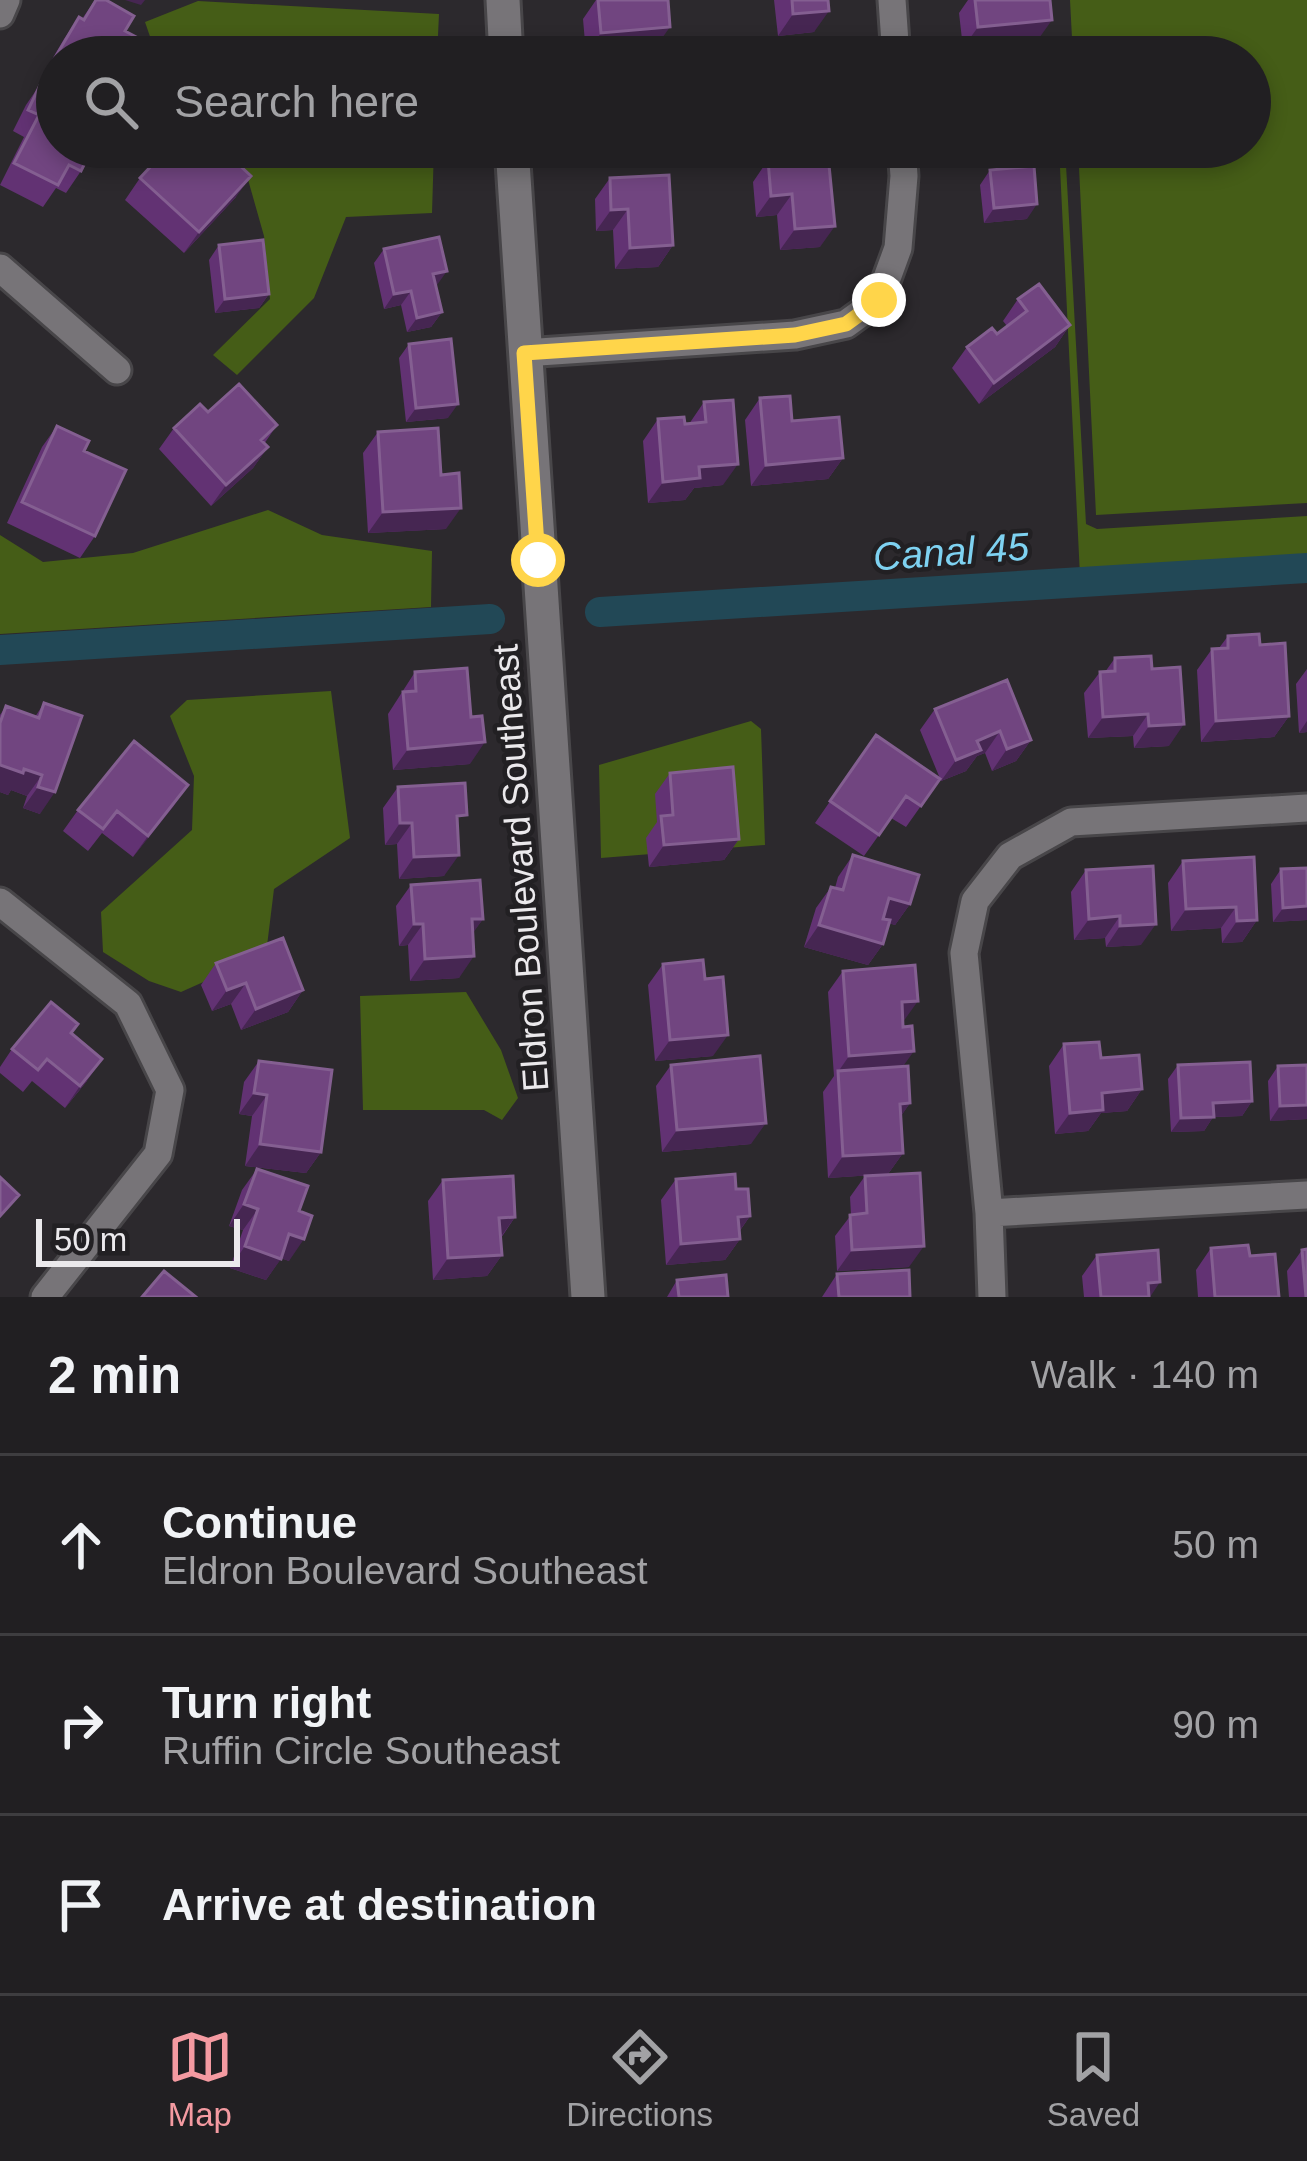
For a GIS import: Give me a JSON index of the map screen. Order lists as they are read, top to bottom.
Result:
{
  "streets": {
    "street": ["Eldron Boulevard Southeast"]
  },
  "water": ["Canal 45"],
  "scale_bar": "50 m",
  "page": {
    "search": "Search here",
    "scale": "50 m",
    "heading": ["2 min", "Walk · 140 m"],
    "list": [
      ["Continue", "Eldron Boulevard Southeast", "50 m"],
      ["Turn right", "Ruffin Circle Southeast", "90 m"],
      "Arrive at destination"
    ],
    "nav": ["Map", "Directions", "Saved"]
  }
}
